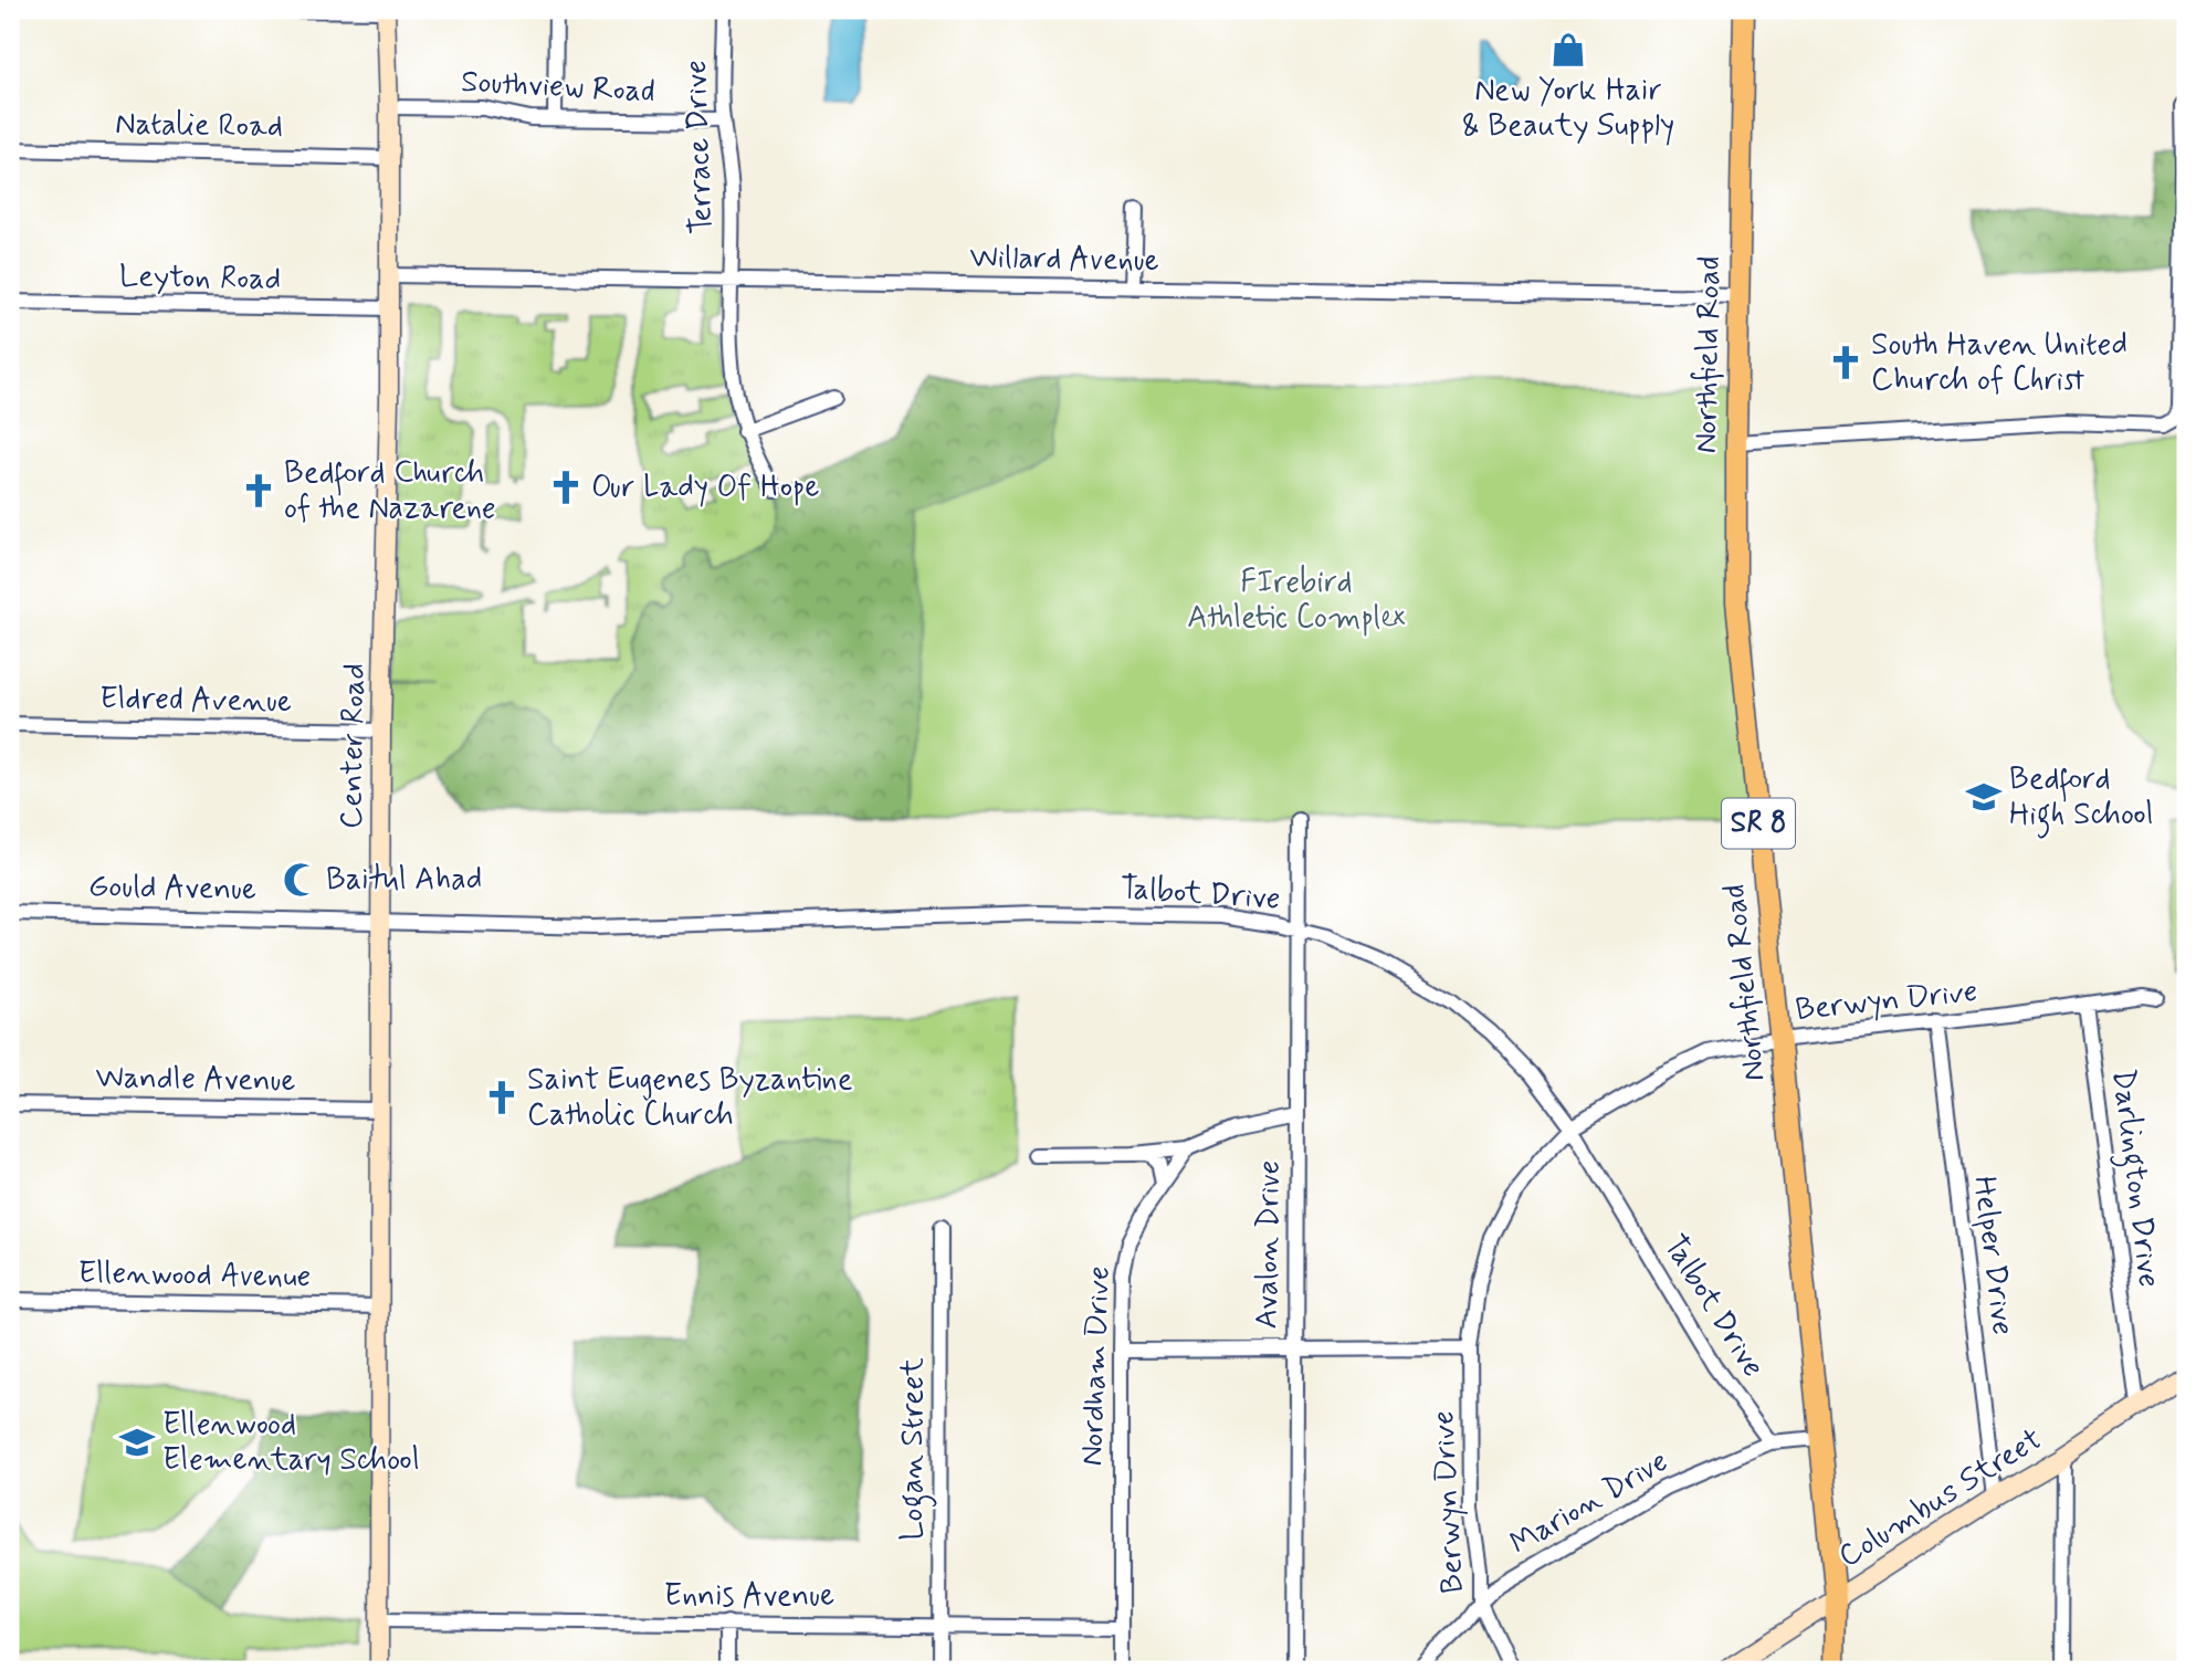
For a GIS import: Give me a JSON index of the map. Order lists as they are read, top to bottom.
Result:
{
  "streets": {
    "main road": [
      "Northfield Road",
      "Center Road",
      "SR 8",
      "Columbus Street"
    ],
    "street": [
      "Southview Road",
      "Natalie Road",
      "Terrace Drive",
      "Willard Avenue",
      "Leyton Road",
      "Eldred Avenue",
      "Gould Avenue",
      "Talbot Drive",
      "Berwyn Drive",
      "Wandle Avenue",
      "Darlington Drive",
      "Avalon Drive",
      "Helper Drive",
      "Ellenwood Avenue",
      "Nordham Drive",
      "Logan Street",
      "Marion Drive",
      "Ennis Avenue"
    ]
  },
  "crossings": [
    ["Southview Road", "Terrace Drive"],
    ["Southview Road", "Center Road"],
    ["Natalie Road", "Center Road"],
    ["Terrace Drive", "Willard Avenue"],
    ["Willard Avenue", "Northfield Road"],
    ["Willard Avenue", "Center Road"],
    ["Leyton Road", "Center Road"],
    ["Northfield Road", "Berwyn Drive"],
    ["Northfield Road", "Columbus Street"],
    ["Northfield Road", "Marion Drive"],
    ["Eldred Avenue", "Center Road"],
    ["Center Road", "Gould Avenue"],
    ["Center Road", "Talbot Drive"],
    ["Center Road", "Wandle Avenue"],
    ["Center Road", "Ellenwood Avenue"],
    ["Center Road", "Ennis Avenue"],
    ["Gould Avenue", "Talbot Drive"],
    ["Talbot Drive", "Berwyn Drive"],
    ["Talbot Drive", "Avalon Drive"],
    ["Talbot Drive", "Marion Drive"],
    ["Berwyn Drive", "Darlington Drive"],
    ["Berwyn Drive", "Helper Drive"],
    ["Berwyn Drive", "Marion Drive"],
    ["Darlington Drive", "Columbus Street"],
    ["Helper Drive", "Columbus Street"],
    ["Nordham Drive", "Ennis Avenue"],
    ["Logan Street", "Ennis Avenue"]
  ],
  "parks": ["FIrebird Athletic Complex"],
  "places": {
    "shop": ["New York Hair & Beauty Supply"],
    "church": [
      "South Haven United Church of Christ",
      "Our Lady Of Hope",
      "Bedford Church of the Nazarene",
      "Saint Eugenes Byzantine Catholic Church"
    ],
    "school or university": ["Bedford High School", "Ellenwood Elementary School"],
    "mosque": ["Baitul Ahad"]
  }
}
